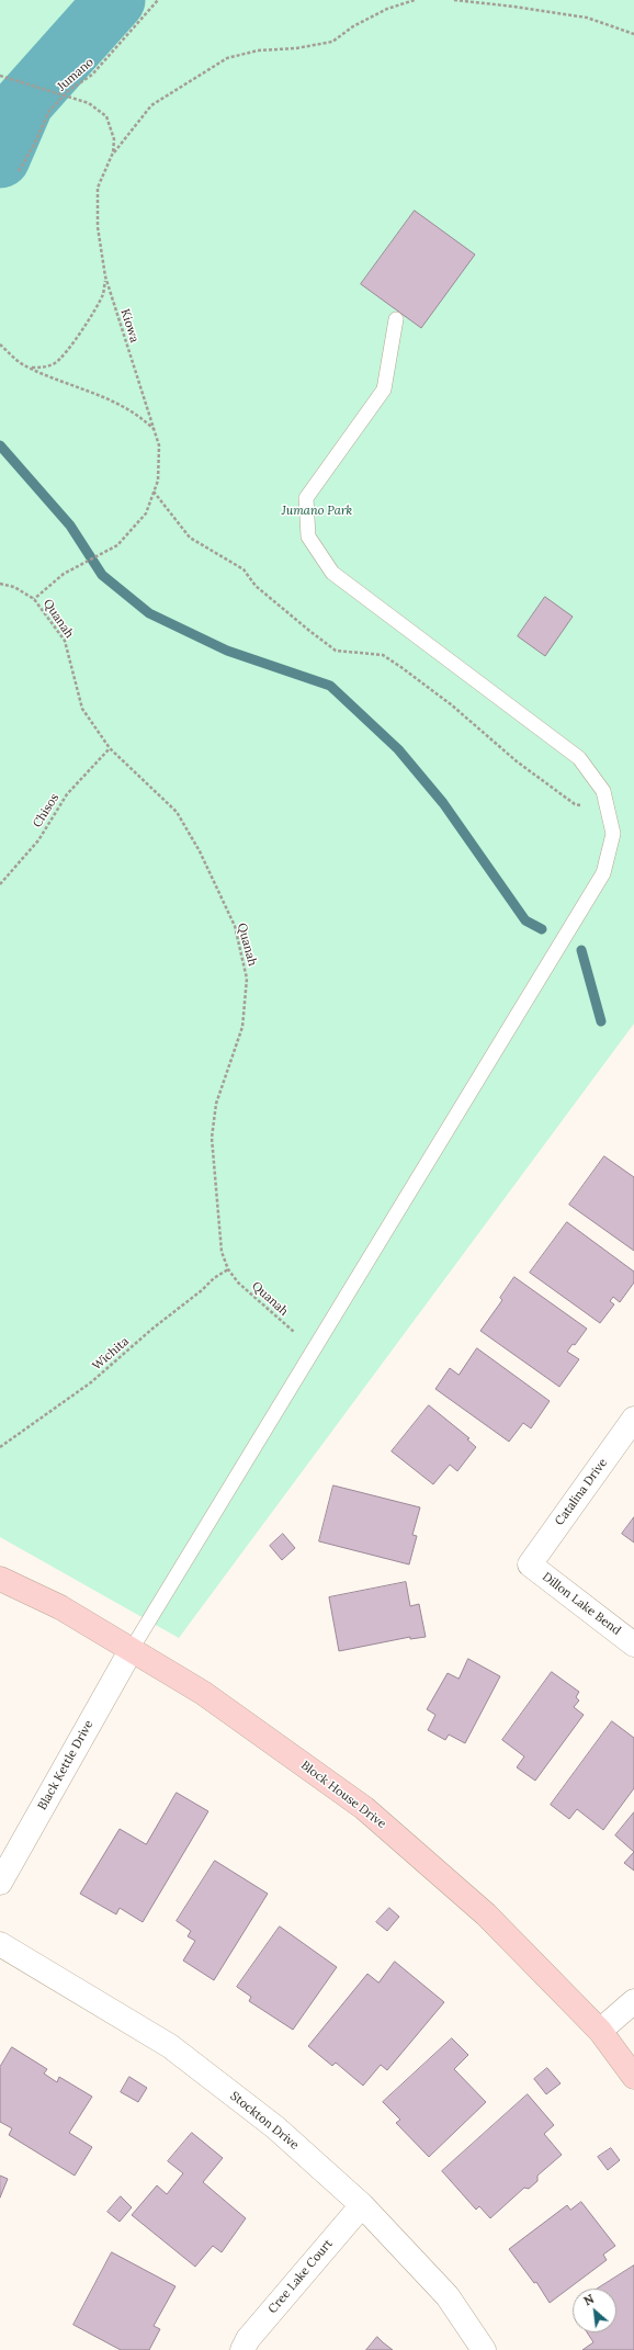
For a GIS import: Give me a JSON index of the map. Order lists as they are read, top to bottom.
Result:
{
  "streets": {
    "street": [
      "Catalina Drive",
      "Dillon Lake Bend",
      "Black Kettle Drive",
      "Block House Drive",
      "Stockton Drive",
      "Cree Lake Court"
    ],
    "path": [
      "Jumano",
      "Kiowa",
      "Quanah",
      "Chisos",
      "Wichita"
    ]
  },
  "crossings": [
    ["Kiowa", "Quanah"],
    ["Quanah", "Chisos"],
    ["Quanah", "Wichita"],
    ["Catalina Drive", "Dillon Lake Bend"],
    ["Black Kettle Drive", "Block House Drive"],
    ["Stockton Drive", "Cree Lake Court"]
  ],
  "parks": ["Jumano Park"],
  "north": "top left"
}
